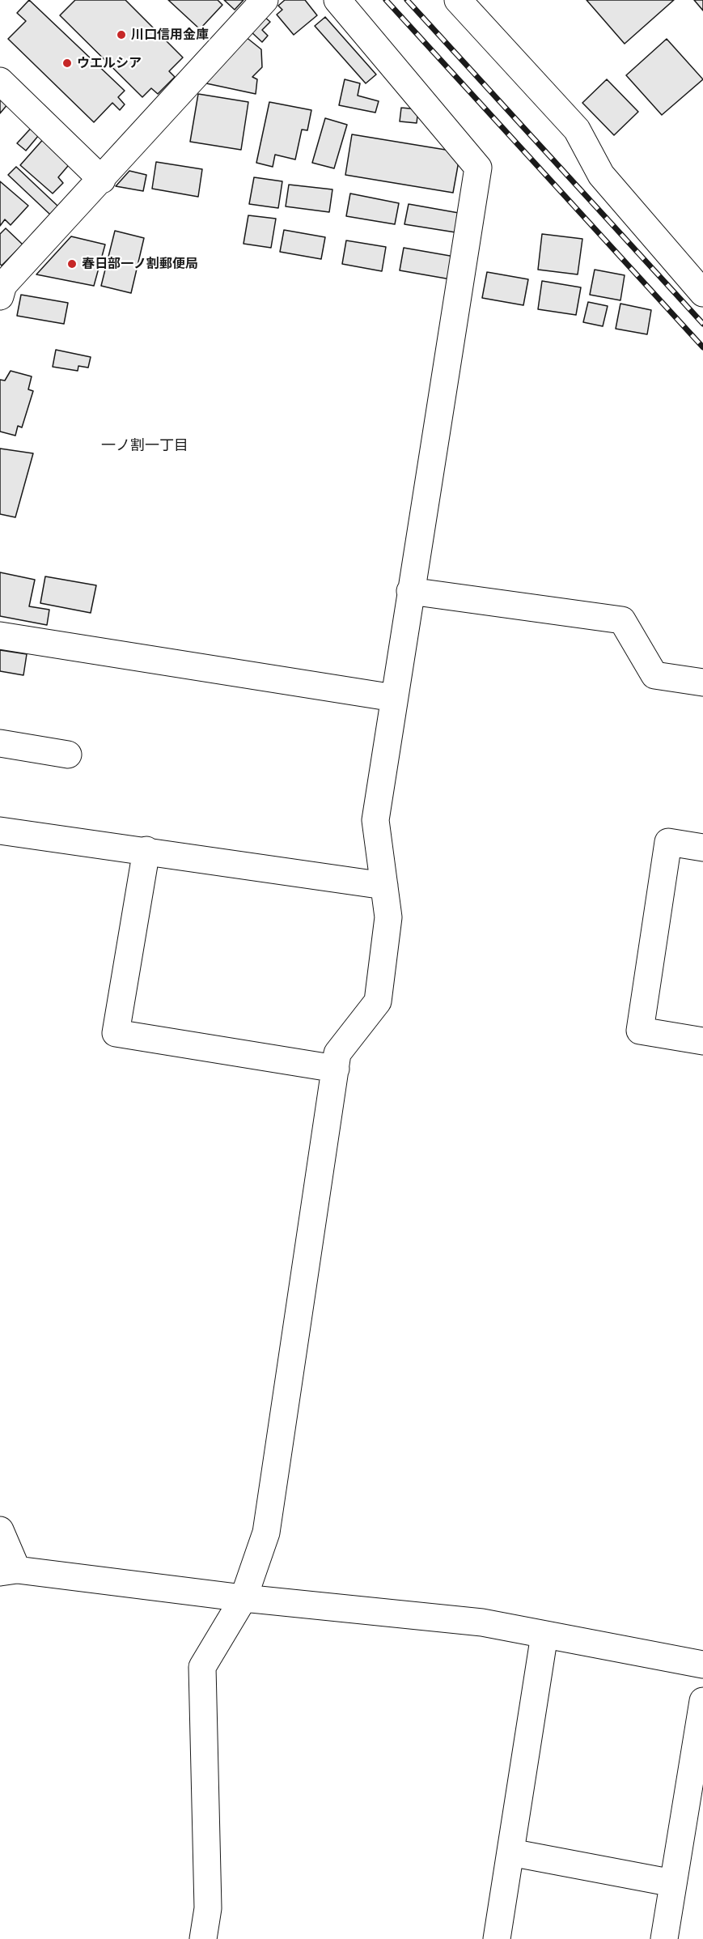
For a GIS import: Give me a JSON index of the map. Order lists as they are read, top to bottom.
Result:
{
  "districts": ["一ノ割一丁目"],
  "places": ["川口信用金庫", "ウエルシア", "春日部一ノ割郵便局"]
}
